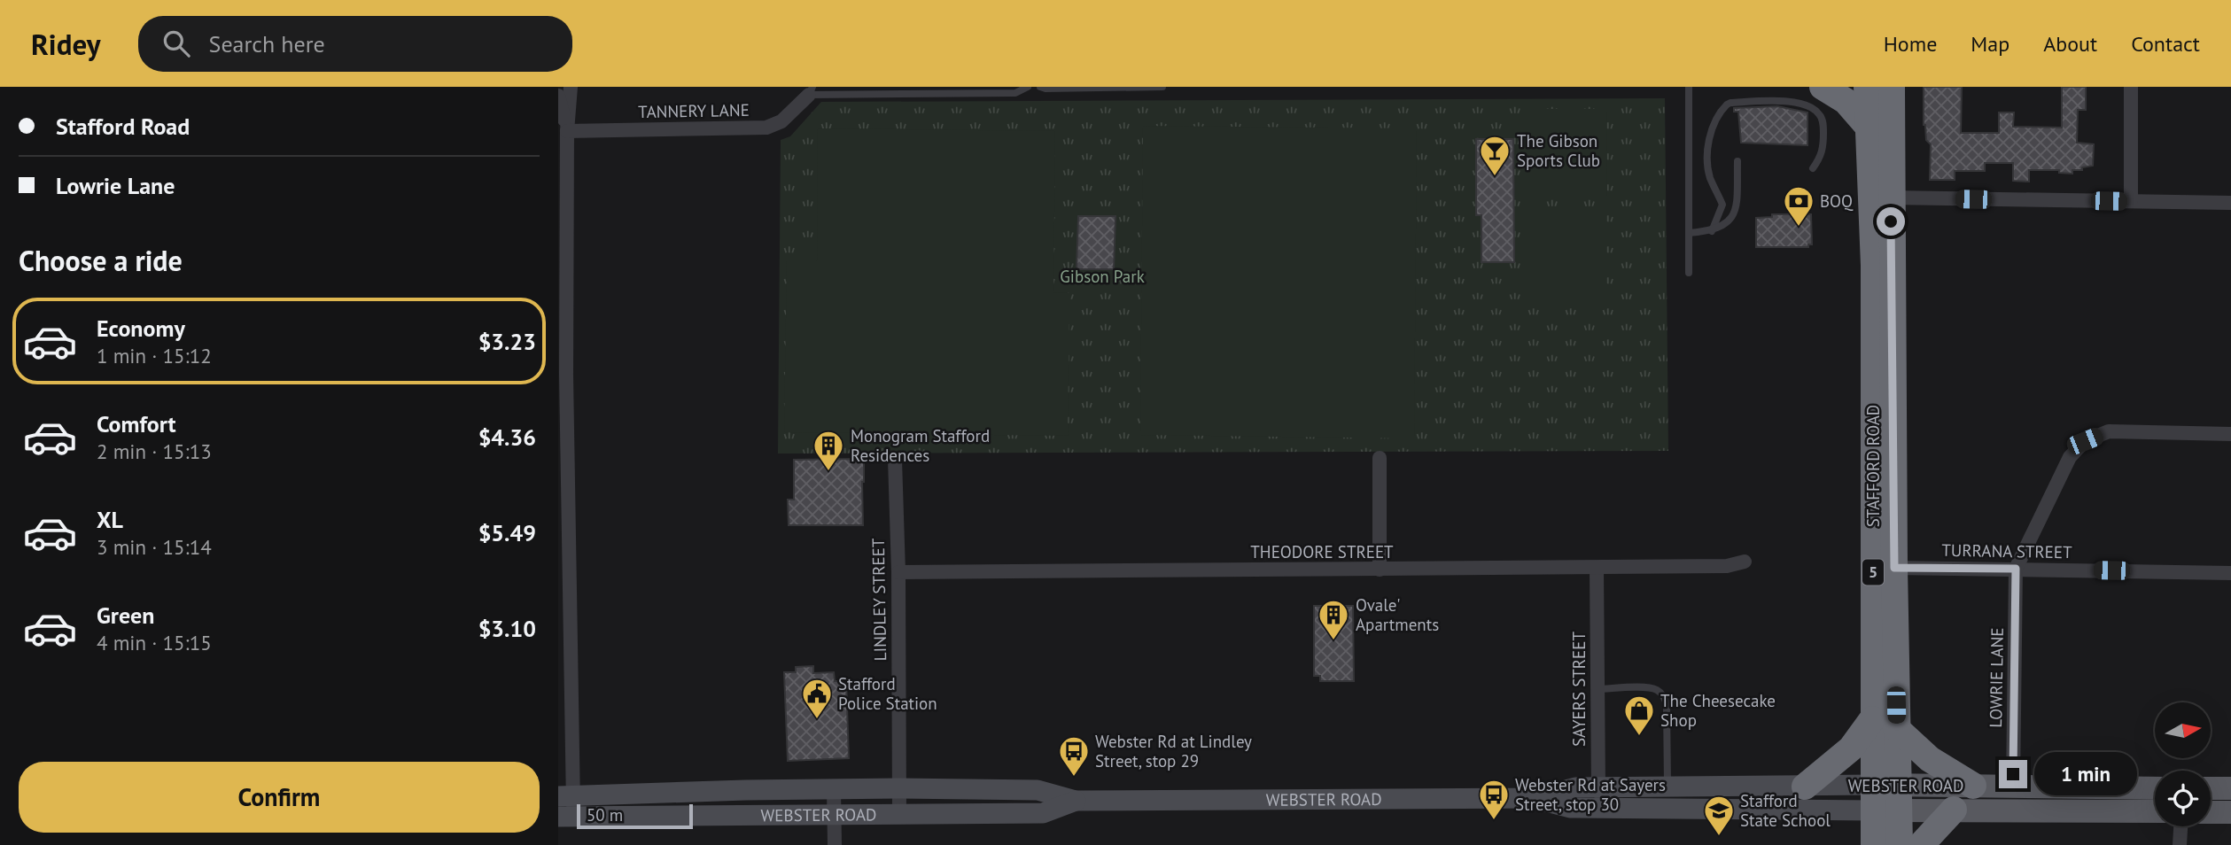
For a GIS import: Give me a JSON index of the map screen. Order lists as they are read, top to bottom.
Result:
{
  "streets": {
    "highway": ["STAFFORD ROAD", "5"],
    "main road": ["WEBSTER ROAD"],
    "street": [
      "TANNERY LANE",
      "TURRANA STREET",
      "THEODORE STREET",
      "LINDLEY STREET",
      "LOWRIE LANE",
      "SAYERS STREET"
    ]
  },
  "crossings": [
    ["STAFFORD ROAD", "TURRANA STREET"],
    ["STAFFORD ROAD", "WEBSTER ROAD"],
    ["TURRANA STREET", "LOWRIE LANE"],
    ["THEODORE STREET", "LINDLEY STREET"],
    ["THEODORE STREET", "SAYERS STREET"],
    ["LINDLEY STREET", "WEBSTER ROAD"],
    ["LOWRIE LANE", "WEBSTER ROAD"],
    ["SAYERS STREET", "WEBSTER ROAD"]
  ],
  "parks": ["Gibson Park"],
  "places": {
    "bar": ["The Gibson Sports Club"],
    "bank": ["BOQ"],
    "building": ["Monogram Stafford Residences", "Ovale' Apartments"],
    "public building": ["Stafford Police Station"],
    "shop": ["The Cheesecake Shop"],
    "bus stop": ["Webster Rd at Lindley Street, stop 29", "Webster Rd at Sayers Street, stop 30"],
    "school or university": ["Stafford State School"]
  },
  "scale_bar": "50 m",
  "north": "right",
  "page": {
    "header": "Ridey",
    "search": "Search here",
    "nav": [
      "Home",
      "Map",
      "About",
      "Contact"
    ],
    "banner": ["Stafford Road", "Lowrie Lane"],
    "heading": "Choose a ride",
    "list": [
      {
        "name": "Economy",
        "note": "1 min · 15:12",
        "value": "$3.23"
      },
      {
        "name": "Comfort",
        "note": "2 min · 15:13",
        "value": "$4.36"
      },
      {
        "name": "XL",
        "note": "3 min · 15:14",
        "value": "$5.49"
      },
      {
        "name": "Green",
        "note": "4 min · 15:15",
        "value": "$3.10"
      }
    ],
    "buttons": "Confirm",
    "bubble": "1 min",
    "scale": "50 m"
  }
}
